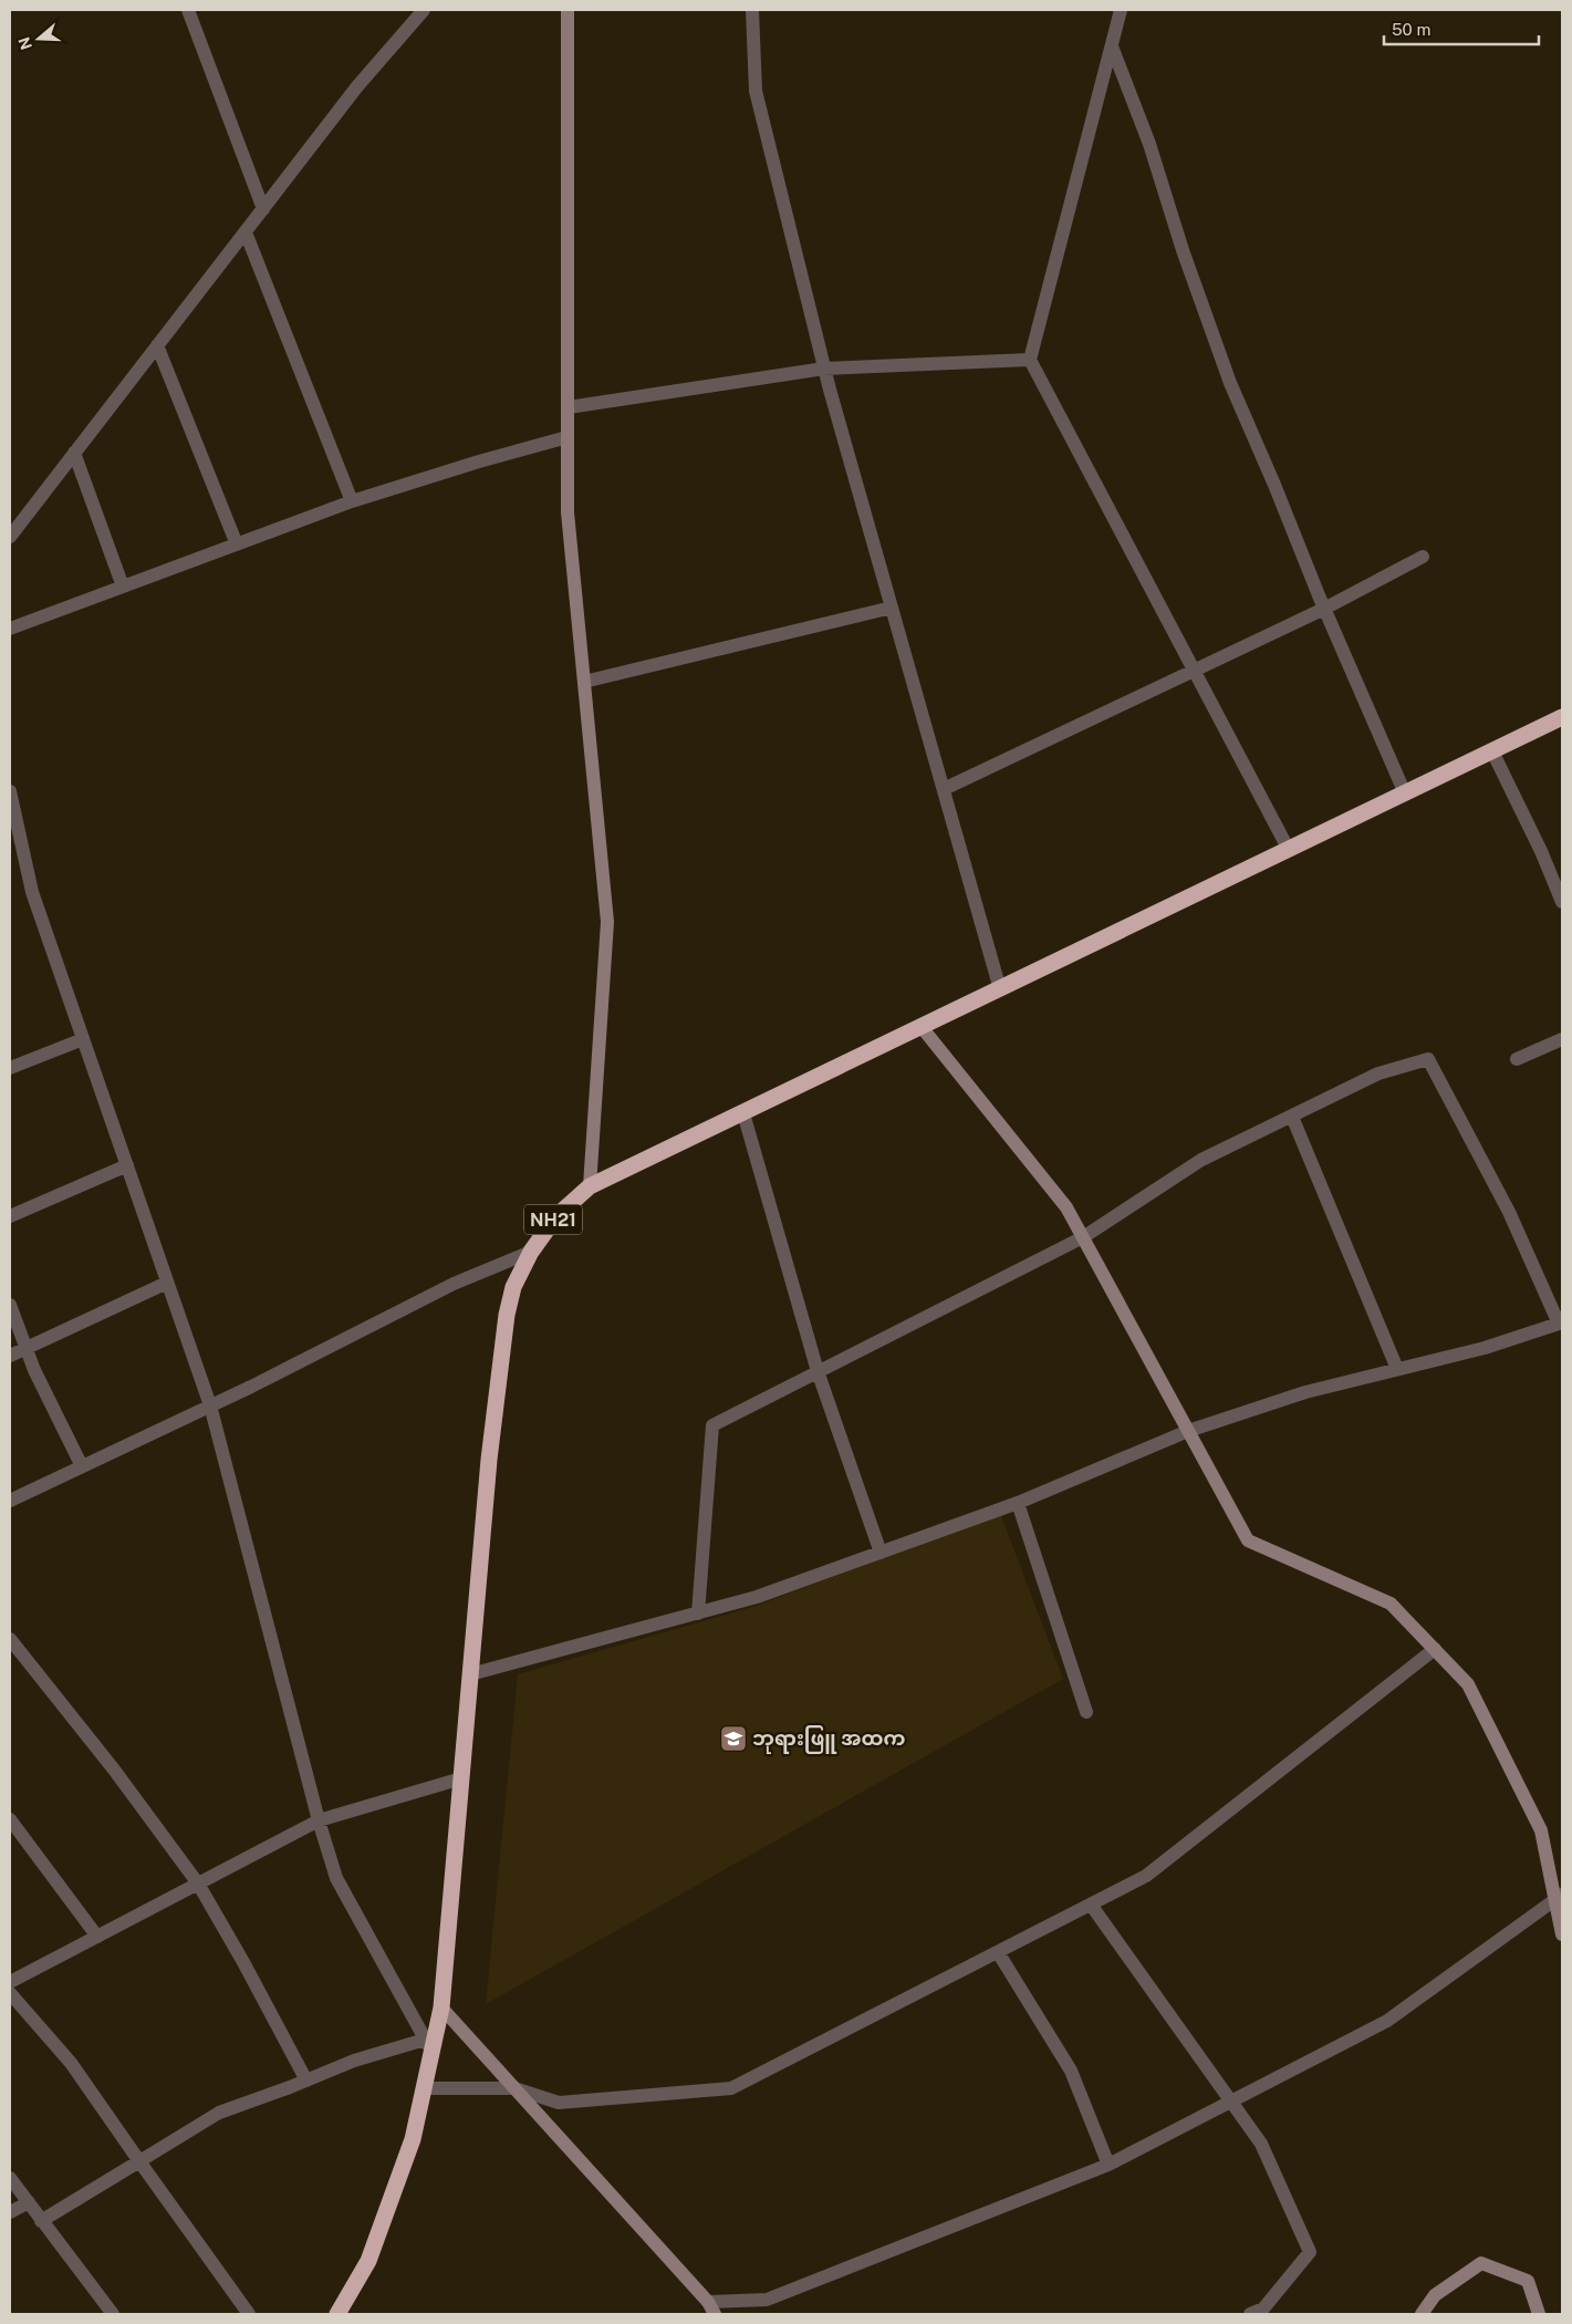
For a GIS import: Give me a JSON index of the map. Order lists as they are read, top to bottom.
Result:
{
  "streets": {
    "highway": ["NH21"]
  },
  "places": {
    "school or university": ["ဘုရားဖြူ အထက"]
  },
  "scale_bar": "50 m",
  "north": "left"
}
